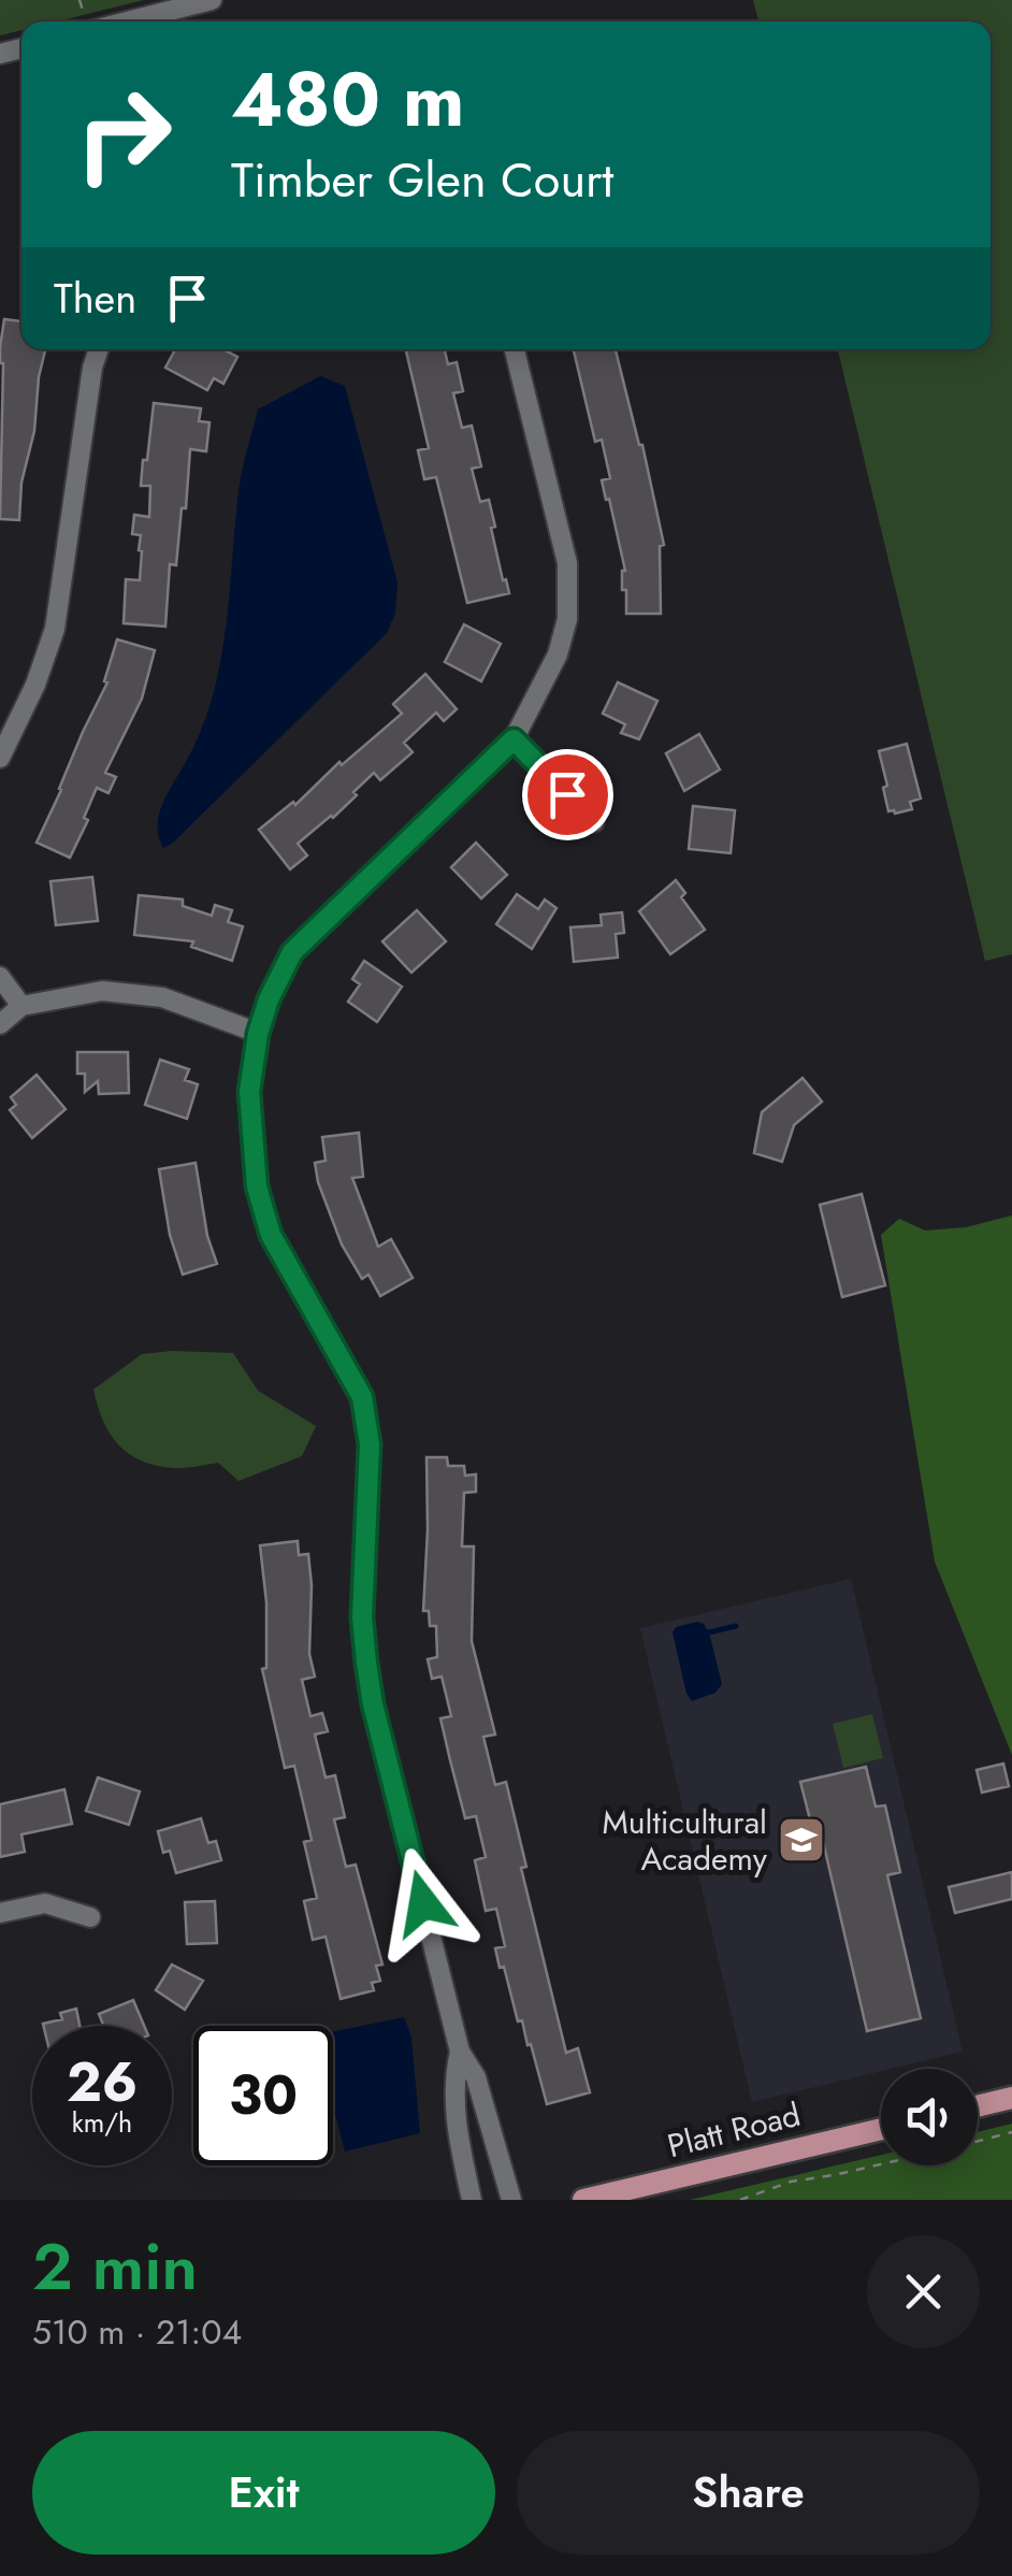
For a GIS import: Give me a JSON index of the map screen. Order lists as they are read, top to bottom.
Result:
{
  "streets": {
    "main road": ["Platt Road"]
  },
  "places": {
    "school or university": ["Multicultural Academy"]
  },
  "page": {
    "turn": ["480 m", "Timber Glen Court"],
    "then": "Then",
    "speed": "26 km/h",
    "limit": "30",
    "heading": ["2 min", "510 m · 21:04"],
    "buttons": ["Exit", "Share"]
  }
}
